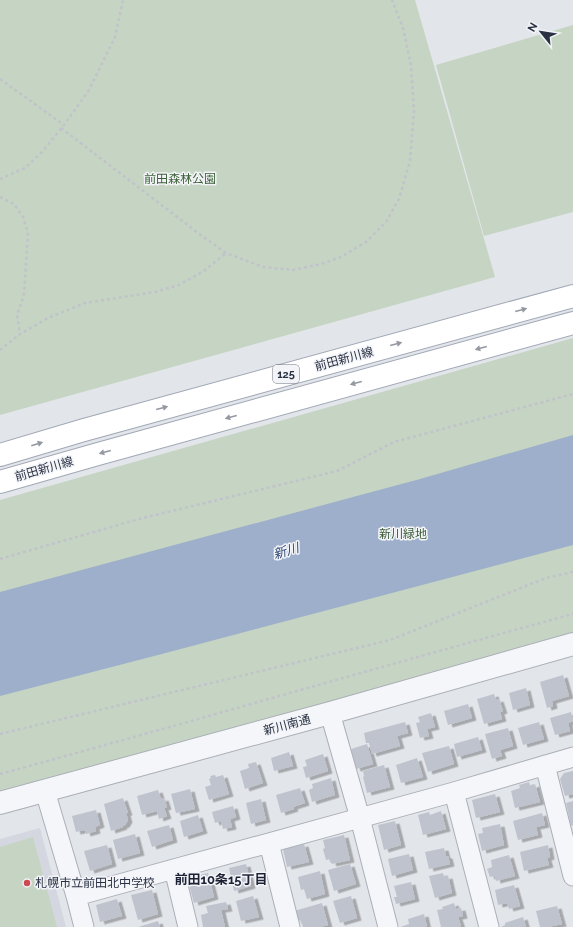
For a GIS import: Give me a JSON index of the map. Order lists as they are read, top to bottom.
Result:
{
  "streets": {
    "main road": ["前田新川線", "125"],
    "street": ["新川南通"]
  },
  "districts": ["前田10条15丁目"],
  "water": ["新川"],
  "parks": ["前田森林公園", "新川緑地"],
  "places": ["札幌市立前田北中学校"],
  "north": "top left"
}
